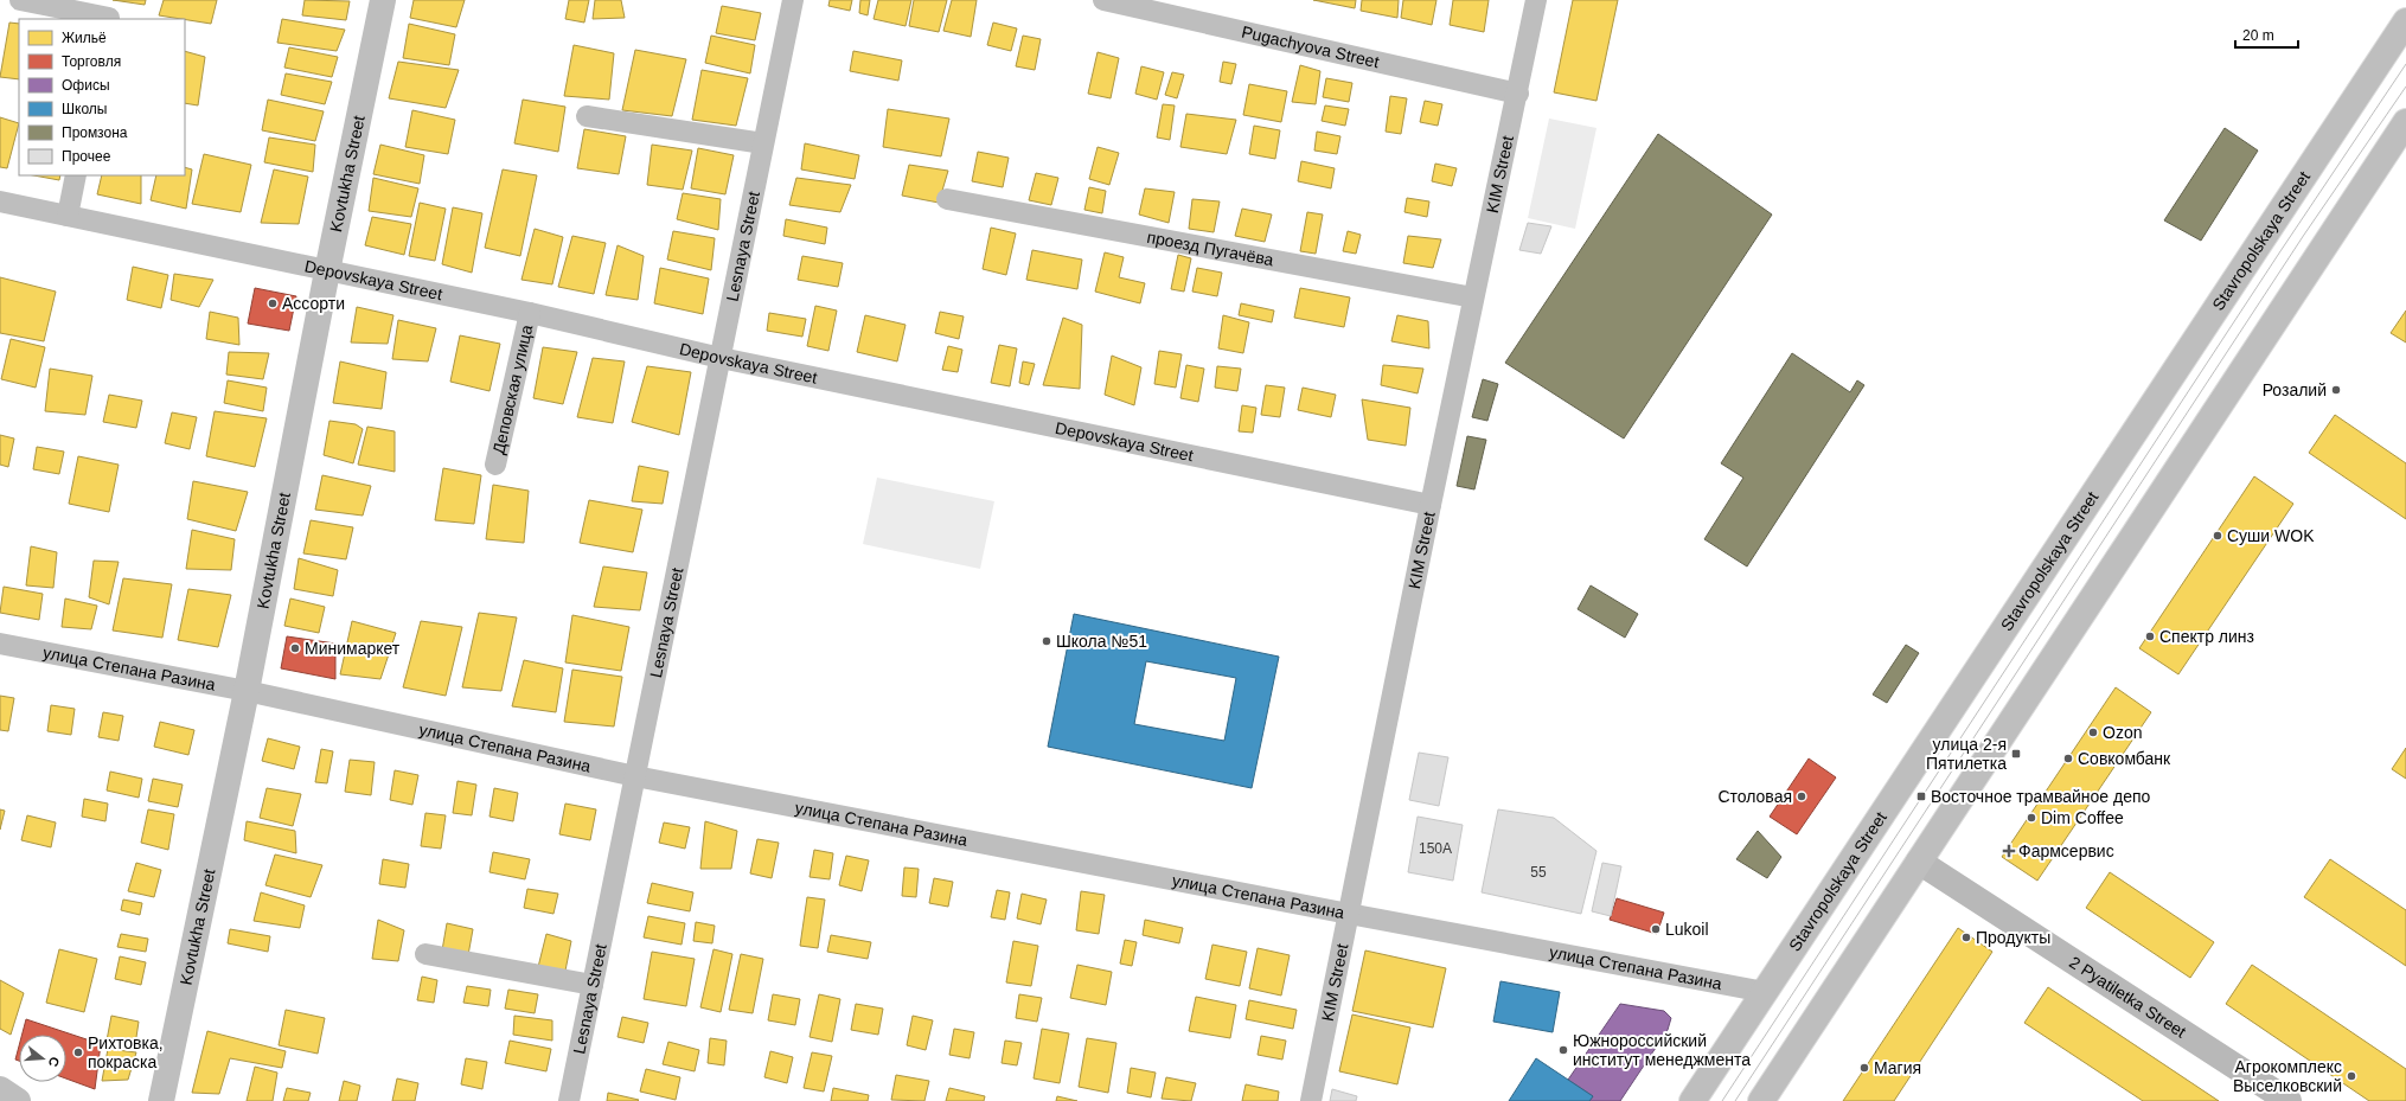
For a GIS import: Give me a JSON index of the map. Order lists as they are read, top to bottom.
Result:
{
  "streets": {
    "main road": ["Kovtukha Street", "Stavropolskaya Street", "2 Pyatiletka Street"],
    "street": [
      "Pugachyova Street",
      "KIM Street",
      "Lesnaya Street",
      "проезд Пугачёва",
      "Depovskaya Street",
      "Деповская улица",
      "улица Степана Разина"
    ]
  },
  "crossings": [
    ["Pugachyova Street", "KIM Street"],
    ["Kovtukha Street", "Depovskaya Street"],
    ["Kovtukha Street", "улица Степана Разина"],
    ["KIM Street", "проезд Пугачёва"],
    ["KIM Street", "Depovskaya Street"],
    ["KIM Street", "улица Степана Разина"],
    ["Stavropolskaya Street", "улица Степана Разина"],
    ["Lesnaya Street", "Depovskaya Street"],
    ["Lesnaya Street", "улица Степана Разина"],
    ["Depovskaya Street", "Деповская улица"]
  ],
  "places": {
    "other": [
      "Ассорти",
      "Розалий",
      "Суши WOK",
      "Спектр линз",
      "Школа №51",
      "Минимаркет",
      "Ozon",
      "Совкомбанк",
      "Столовая",
      "Dim Coffee",
      "Lukoil",
      "Продукты",
      "Южнороссийский институт менеджмента",
      "Рихтовка, покраска",
      "Магия",
      "Агрокомплекс Выселковский"
    ],
    "transit": ["улица 2-я Пятилетка", "Восточное трамвайное депо"],
    "health": ["Фармсервис"]
  },
  "house_numbers": ["150А", "55"],
  "legend": [
    "Жильё",
    "Торговля",
    "Офисы",
    "Школы",
    "Промзона",
    "Прочее"
  ],
  "scale_bar": "20 m",
  "north": "right"
}
